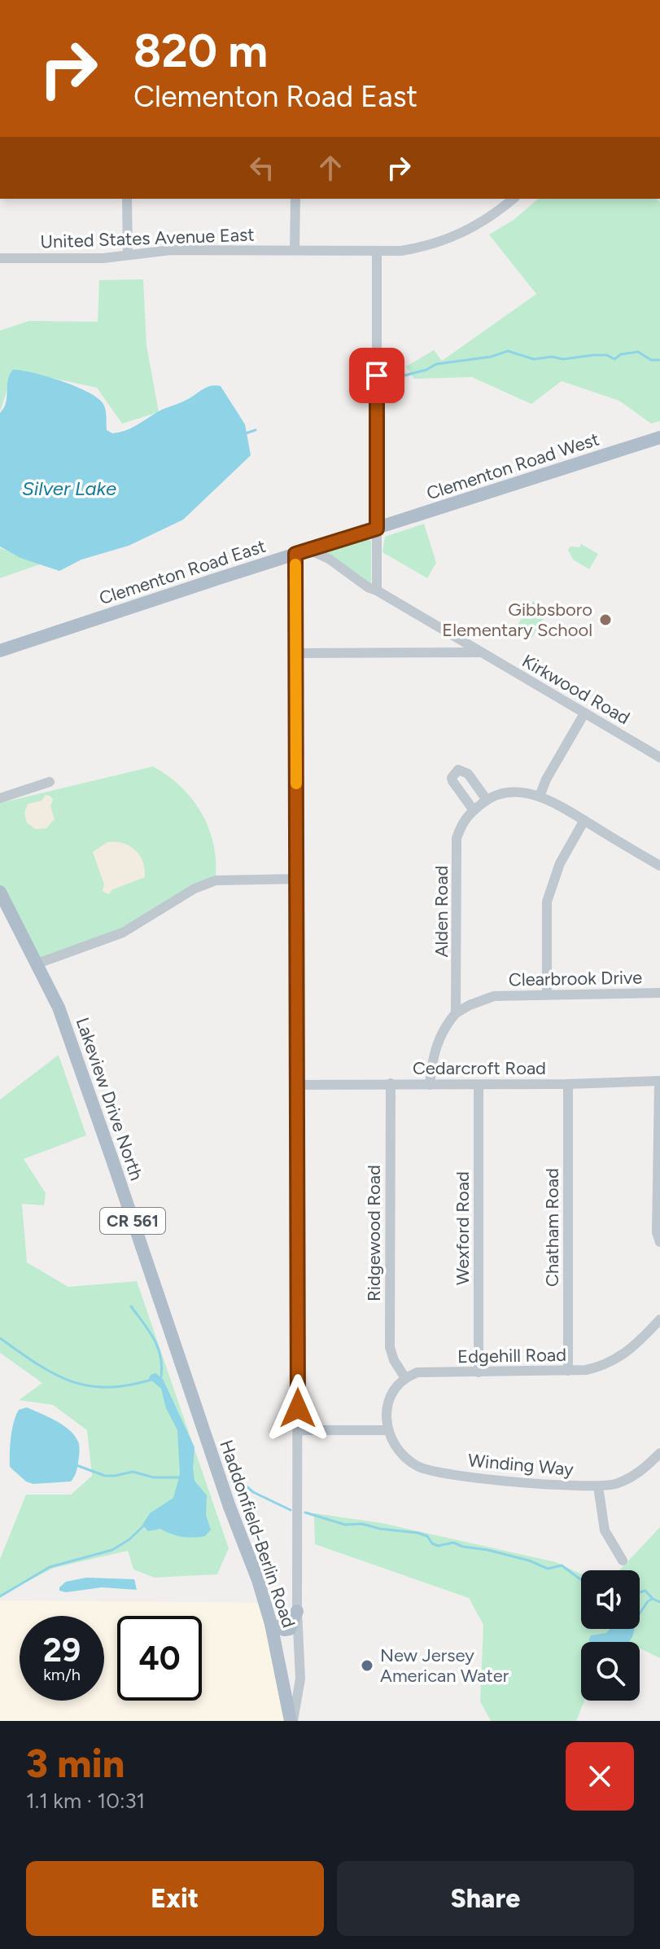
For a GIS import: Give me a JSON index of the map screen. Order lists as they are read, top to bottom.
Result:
{
  "streets": {
    "main road": [
      "Clementon Road West",
      "Clementon Road East",
      "Lakeview Drive North",
      "CR 561",
      "Haddonfield-Berlin Road"
    ],
    "street": [
      "United States Avenue East",
      "Kirkwood Road",
      "Alden Road",
      "Clearbrook Drive",
      "Cedarcroft Road",
      "Chatham Road",
      "Wexford Road",
      "Ridgewood Road",
      "Edgehill Road",
      "Winding Way"
    ]
  },
  "crossings": [
    ["Clementon Road West", "Clementon Road East"],
    ["Clementon Road East", "Kirkwood Road"],
    ["Alden Road", "Clearbrook Drive"],
    ["Cedarcroft Road", "Chatham Road"],
    ["Cedarcroft Road", "Wexford Road"],
    ["Cedarcroft Road", "Ridgewood Road"],
    ["Lakeview Drive North", "Haddonfield-Berlin Road"],
    ["Chatham Road", "Edgehill Road"],
    ["Wexford Road", "Edgehill Road"],
    ["Ridgewood Road", "Edgehill Road"]
  ],
  "water": ["Silver Lake"],
  "places": ["Gibbsboro Elementary School", "New Jersey American Water"],
  "page": {
    "turn": ["820 m", "Clementon Road East"],
    "speed": "29 km/h",
    "limit": "40",
    "heading": ["3 min", "1.1 km · 10:31"],
    "buttons": ["Exit", "Share"]
  }
}
